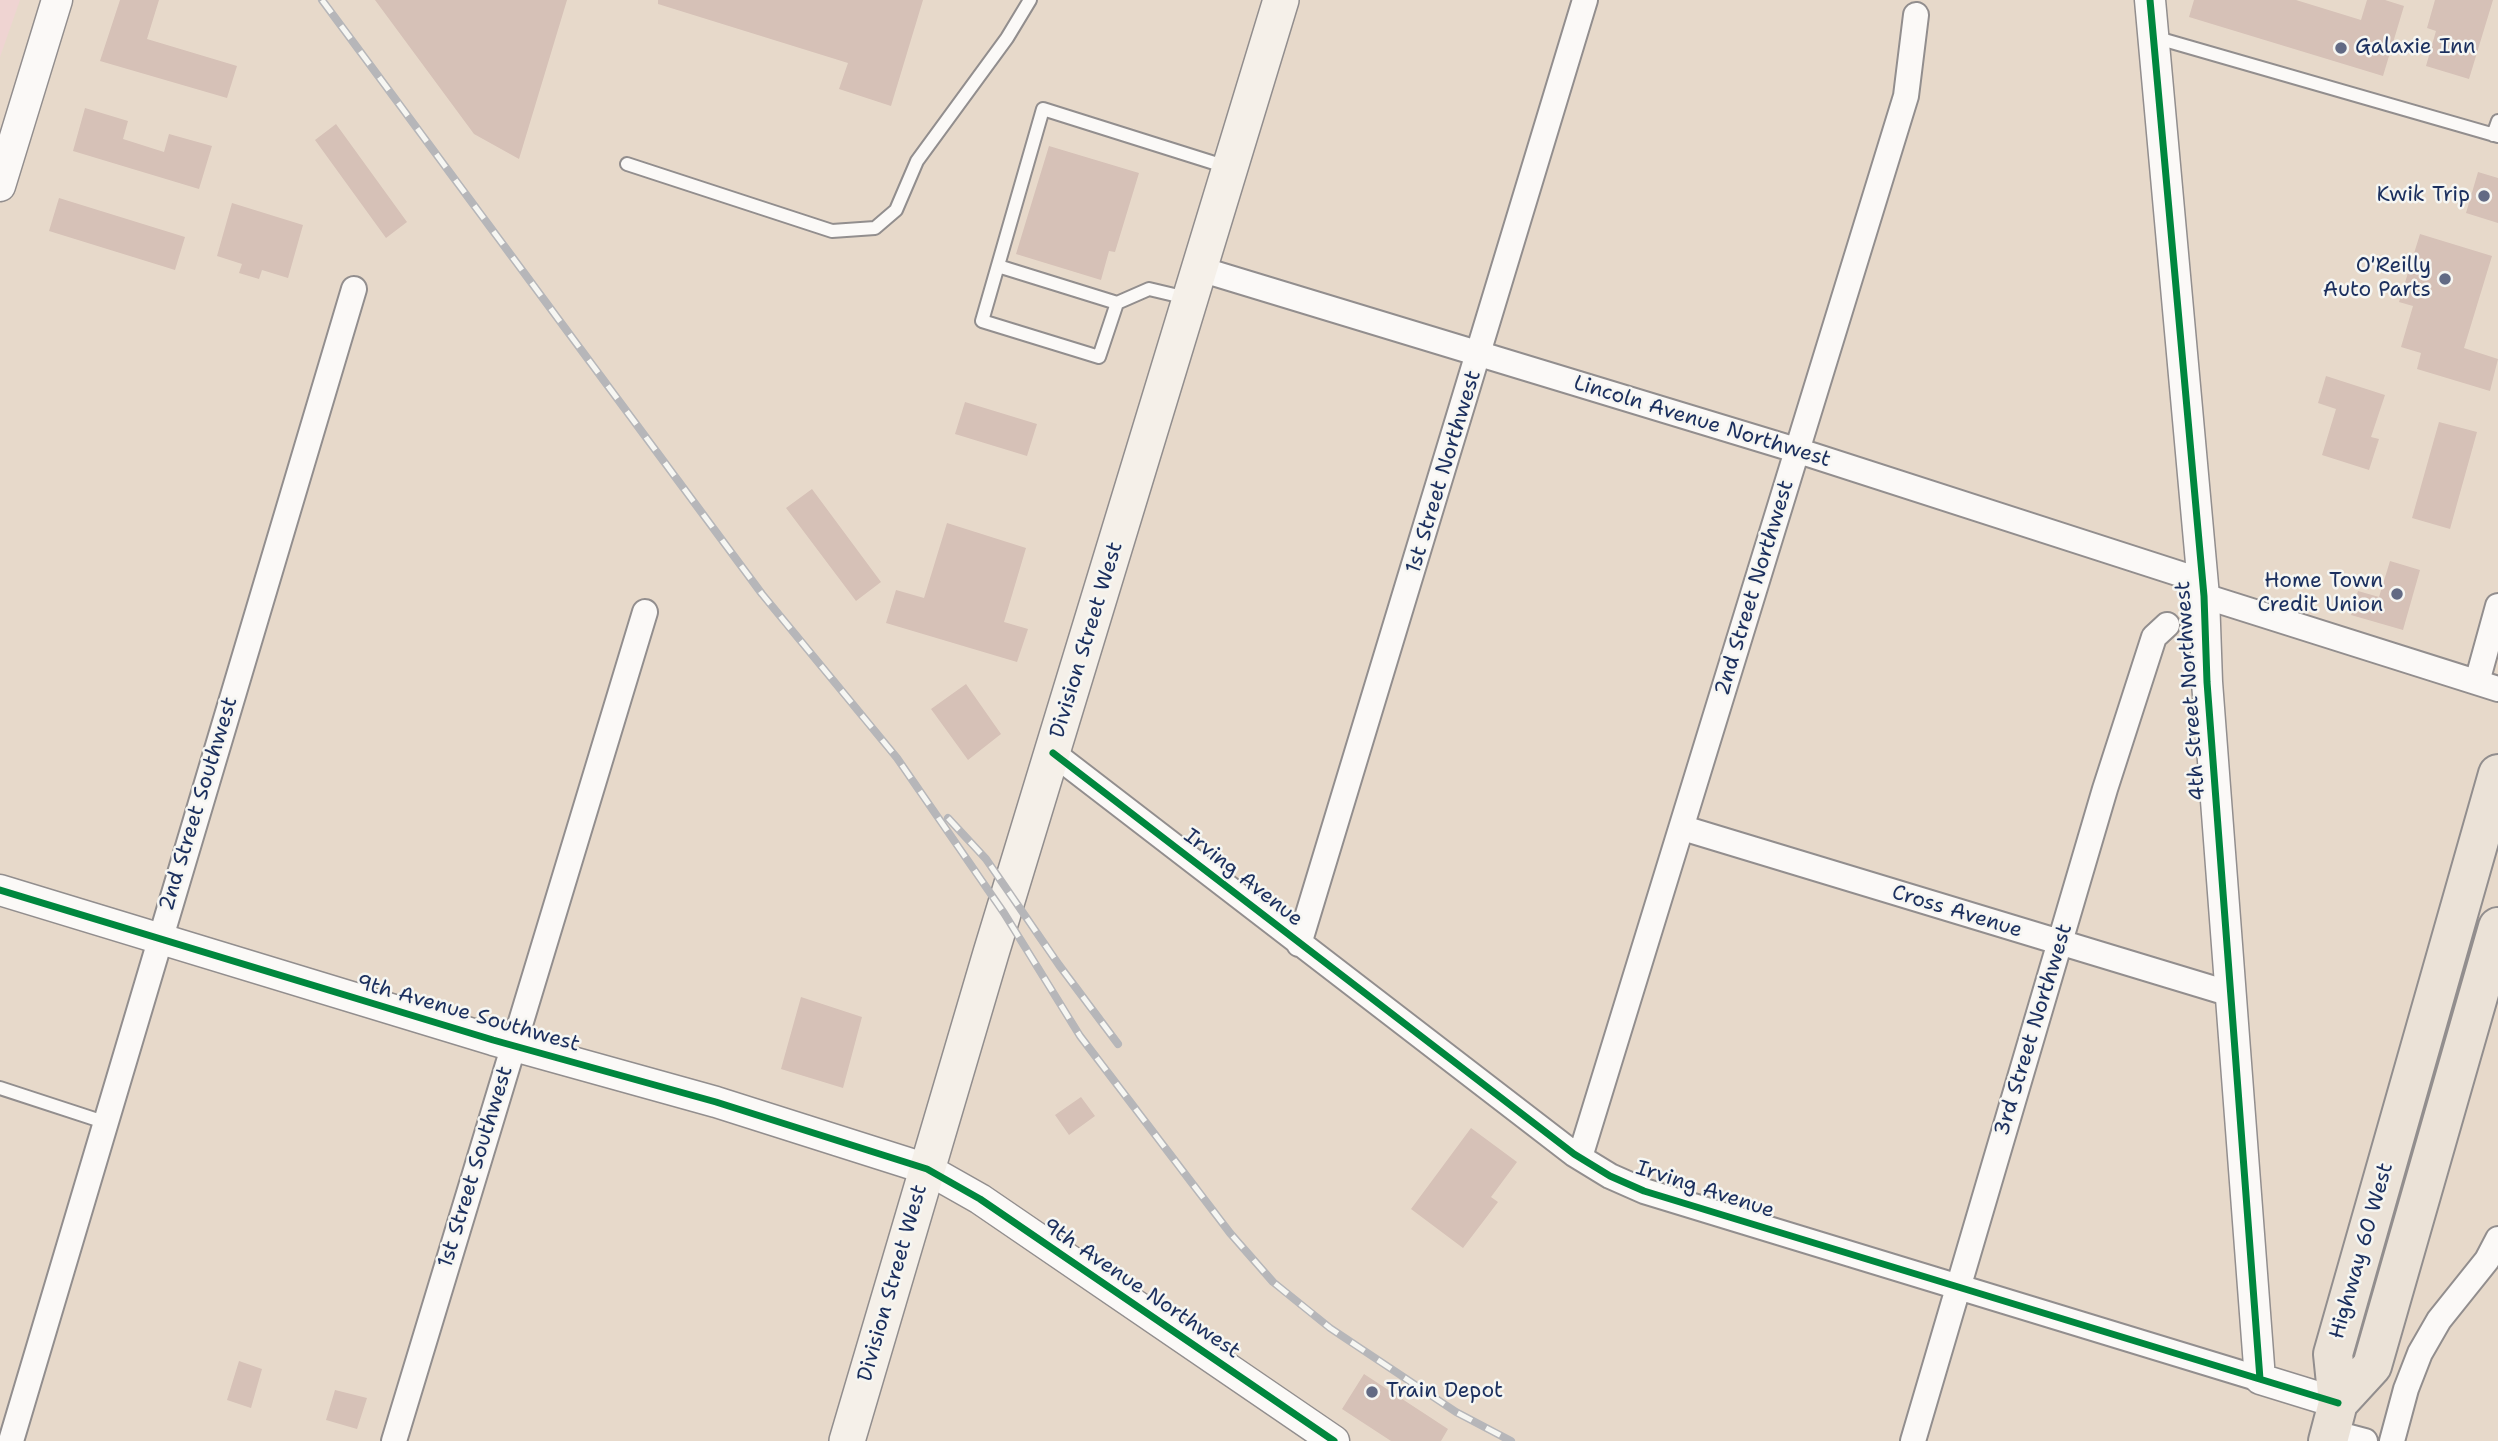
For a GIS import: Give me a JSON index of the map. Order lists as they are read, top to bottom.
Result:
{
  "streets": {
    "main road": ["Division Street West", "Highway 60 West"],
    "street": [
      "Lincoln Avenue Northwest",
      "1st Street Northwest",
      "2nd Street Northwest",
      "4th Street Northwest",
      "2nd Street Southwest",
      "Irving Avenue",
      "Cross Avenue",
      "9th Avenue Southwest",
      "3rd Street Northwest",
      "1st Street Southwest",
      "9th Avenue Northwest"
    ]
  },
  "crossings": [
    ["Lincoln Avenue Northwest", "1st Street Northwest"],
    ["Lincoln Avenue Northwest", "2nd Street Northwest"],
    ["Lincoln Avenue Northwest", "Division Street West"],
    ["Lincoln Avenue Northwest", "4th Street Northwest"],
    ["1st Street Northwest", "Irving Avenue"],
    ["2nd Street Northwest", "Irving Avenue"],
    ["2nd Street Northwest", "Cross Avenue"],
    ["Division Street West", "Irving Avenue"],
    ["Division Street West", "9th Avenue Southwest"],
    ["Division Street West", "9th Avenue Northwest"],
    ["4th Street Northwest", "Irving Avenue"],
    ["4th Street Northwest", "Cross Avenue"],
    ["2nd Street Southwest", "9th Avenue Southwest"],
    ["Irving Avenue", "3rd Street Northwest"],
    ["Irving Avenue", "Highway 60 West"],
    ["Cross Avenue", "3rd Street Northwest"],
    ["9th Avenue Southwest", "1st Street Southwest"],
    ["9th Avenue Southwest", "9th Avenue Northwest"]
  ],
  "places": [
    "Galaxie Inn",
    "Kwik Trip",
    "O'Reilly Auto Parts",
    "Home Town Credit Union",
    "Train Depot"
  ]
}
